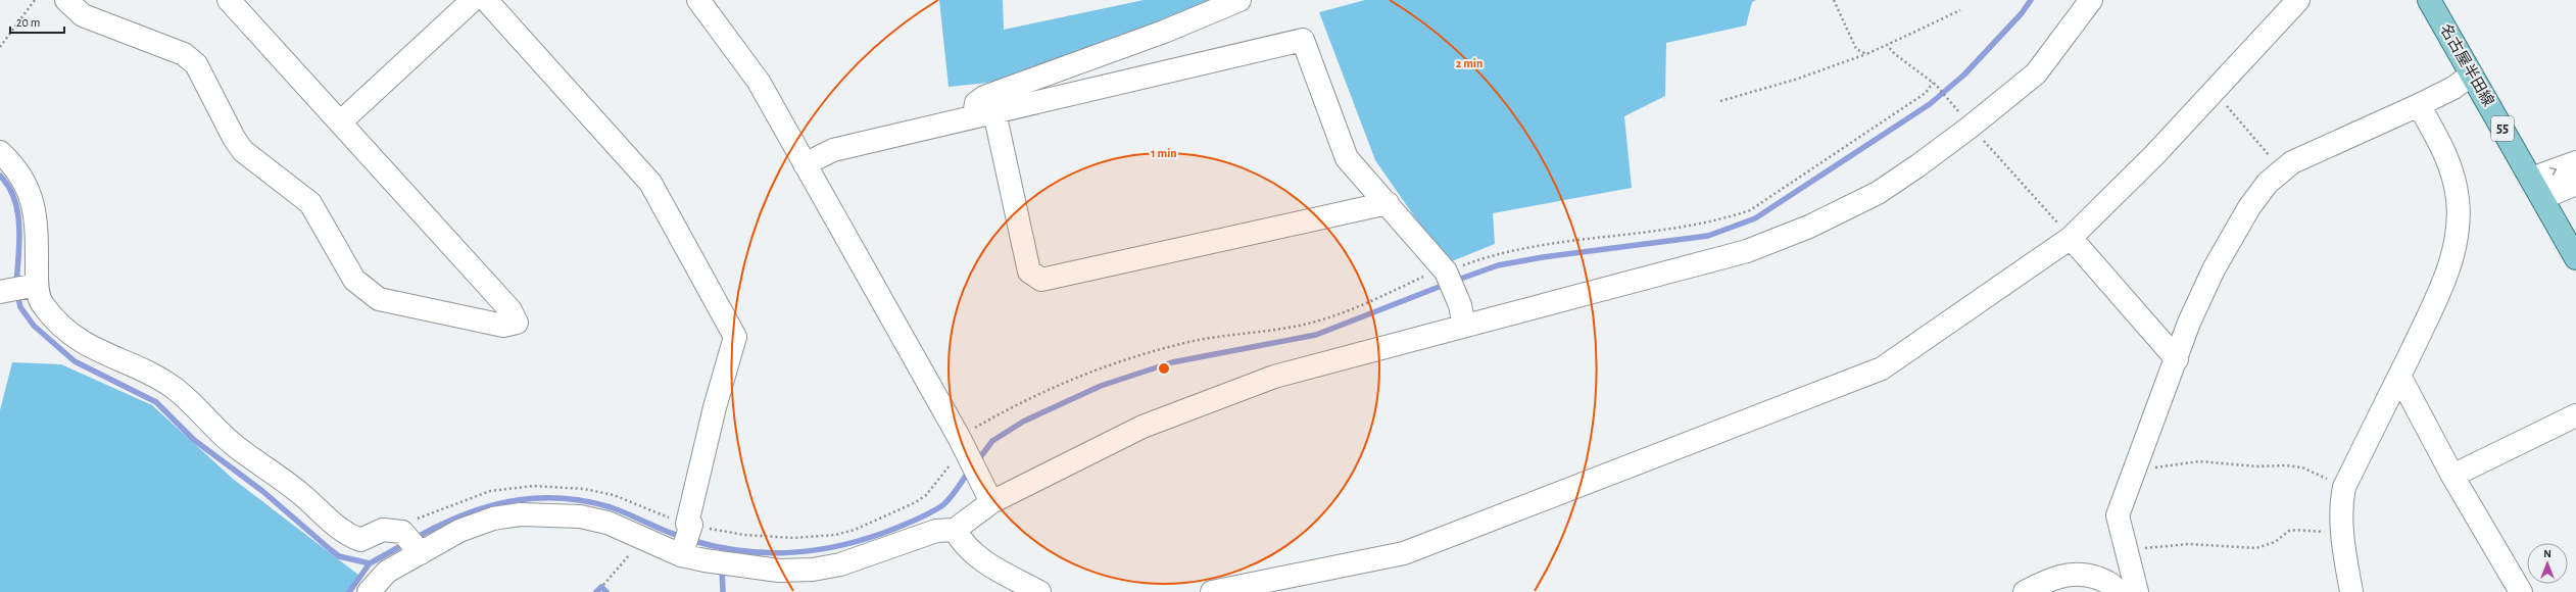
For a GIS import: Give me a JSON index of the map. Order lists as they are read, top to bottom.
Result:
{
  "streets": {
    "main road": ["名古屋半田線", "55"]
  },
  "scale_bar": "20 m",
  "north": "top",
  "rings": ["2 min", "1 min"]
}
